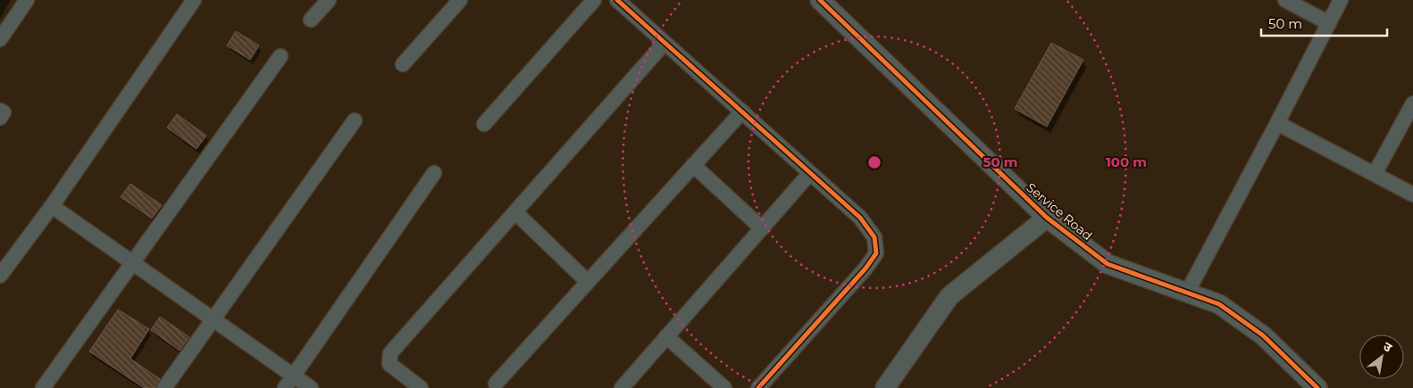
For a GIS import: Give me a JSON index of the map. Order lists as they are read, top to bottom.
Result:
{
  "streets": {
    "street": ["Service Road"]
  },
  "scale_bar": "50 m",
  "north": "top right",
  "rings": ["50 m", "100 m"]
}
